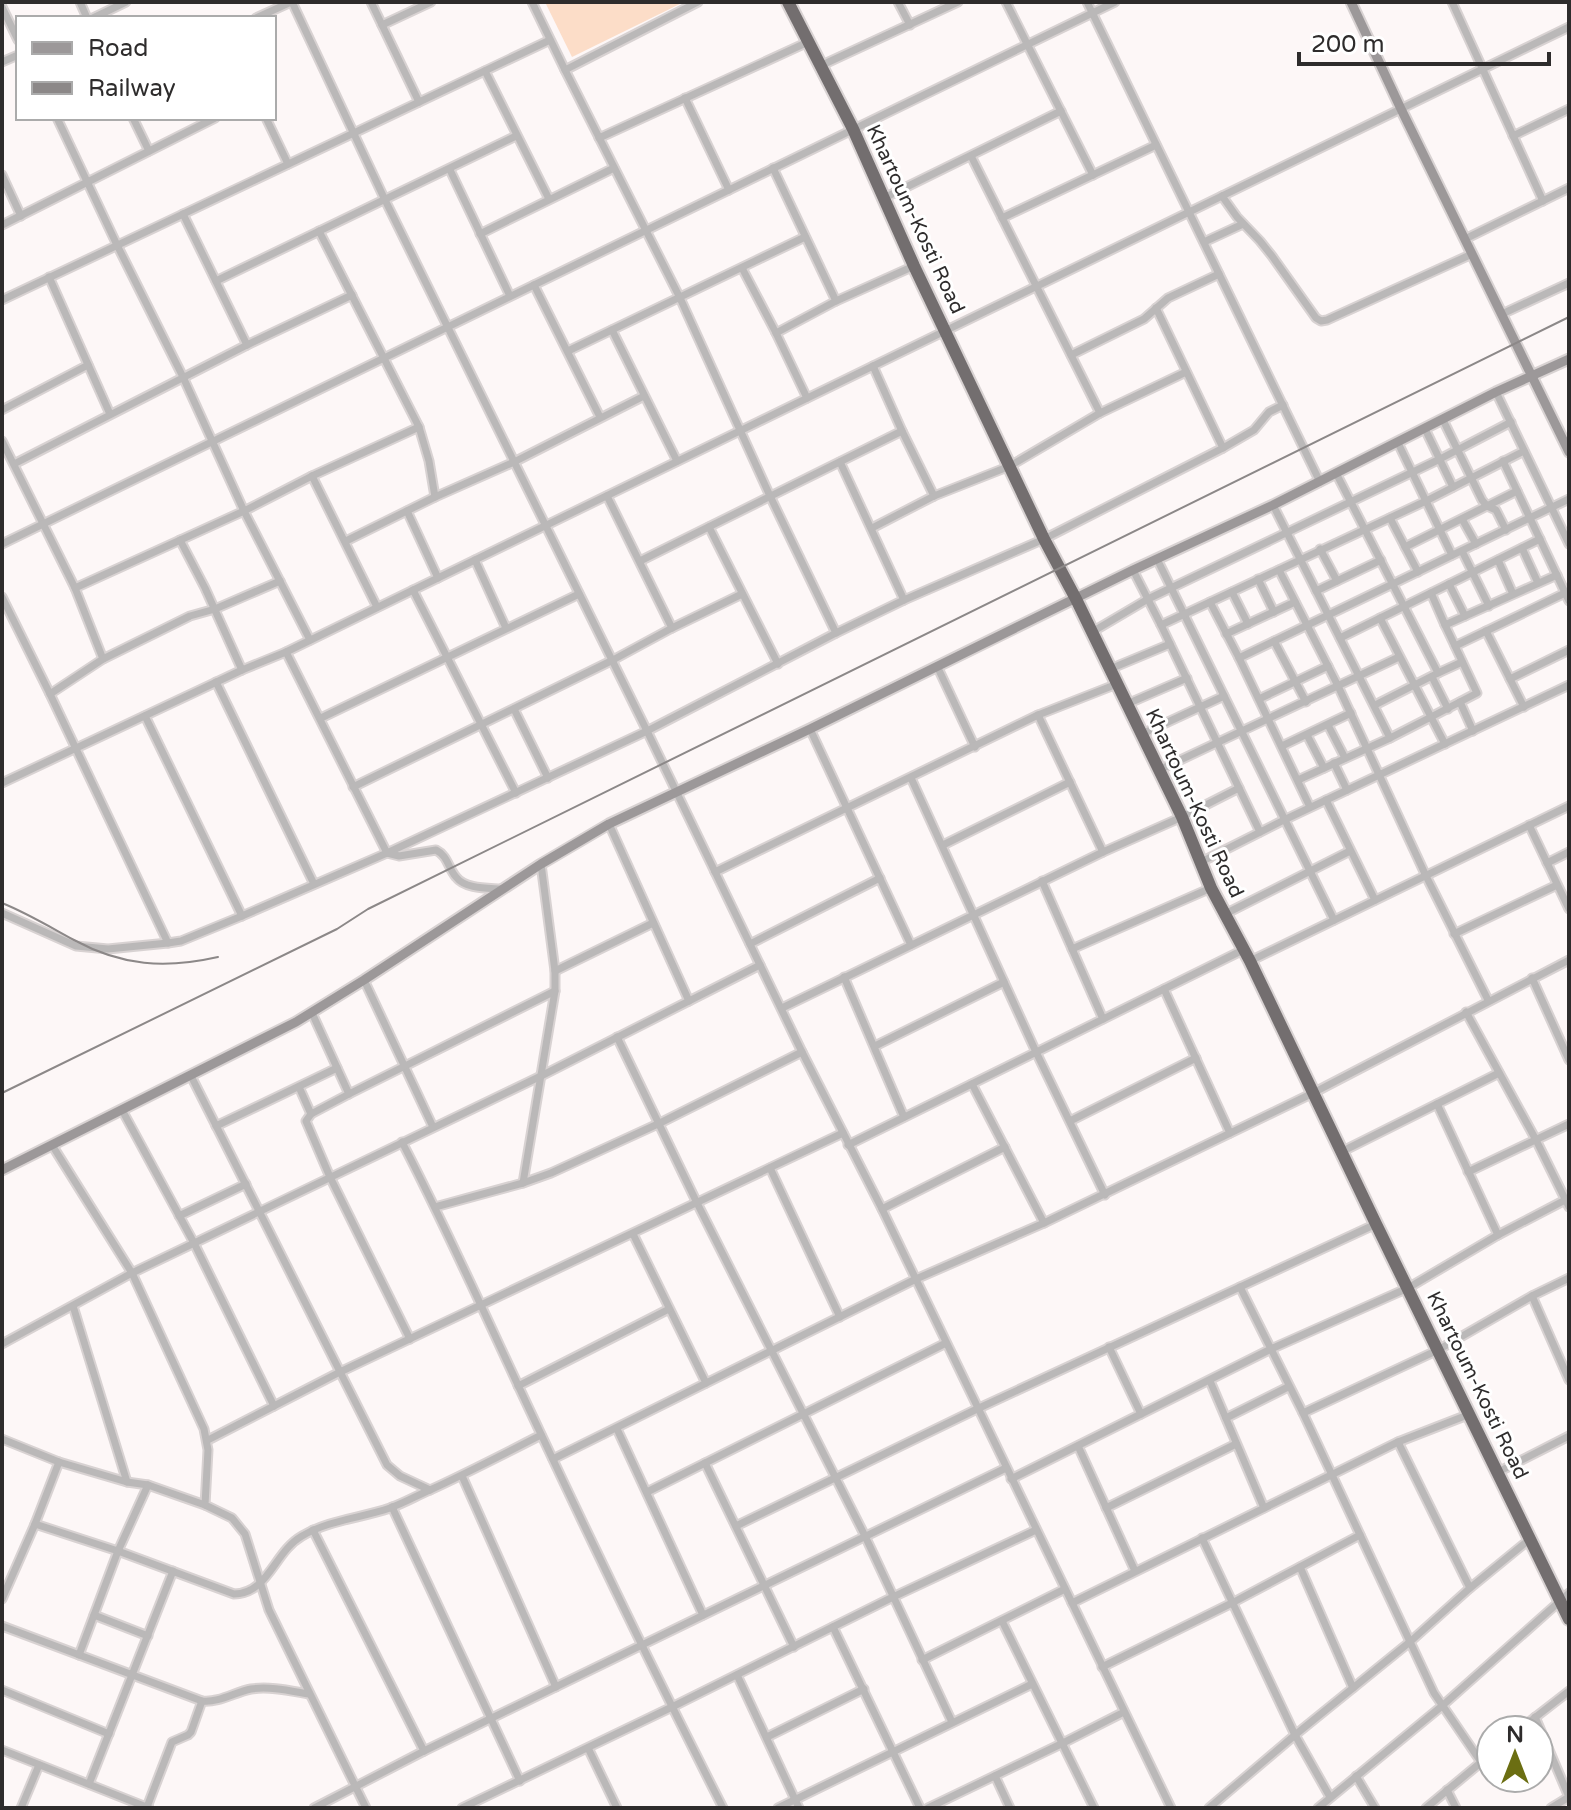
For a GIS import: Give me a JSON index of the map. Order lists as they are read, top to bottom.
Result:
{
  "streets": {
    "highway": ["Khartoum-Kosti Road"]
  },
  "legend": ["Road", "Railway"],
  "scale_bar": "200 m",
  "north": "top"
}
